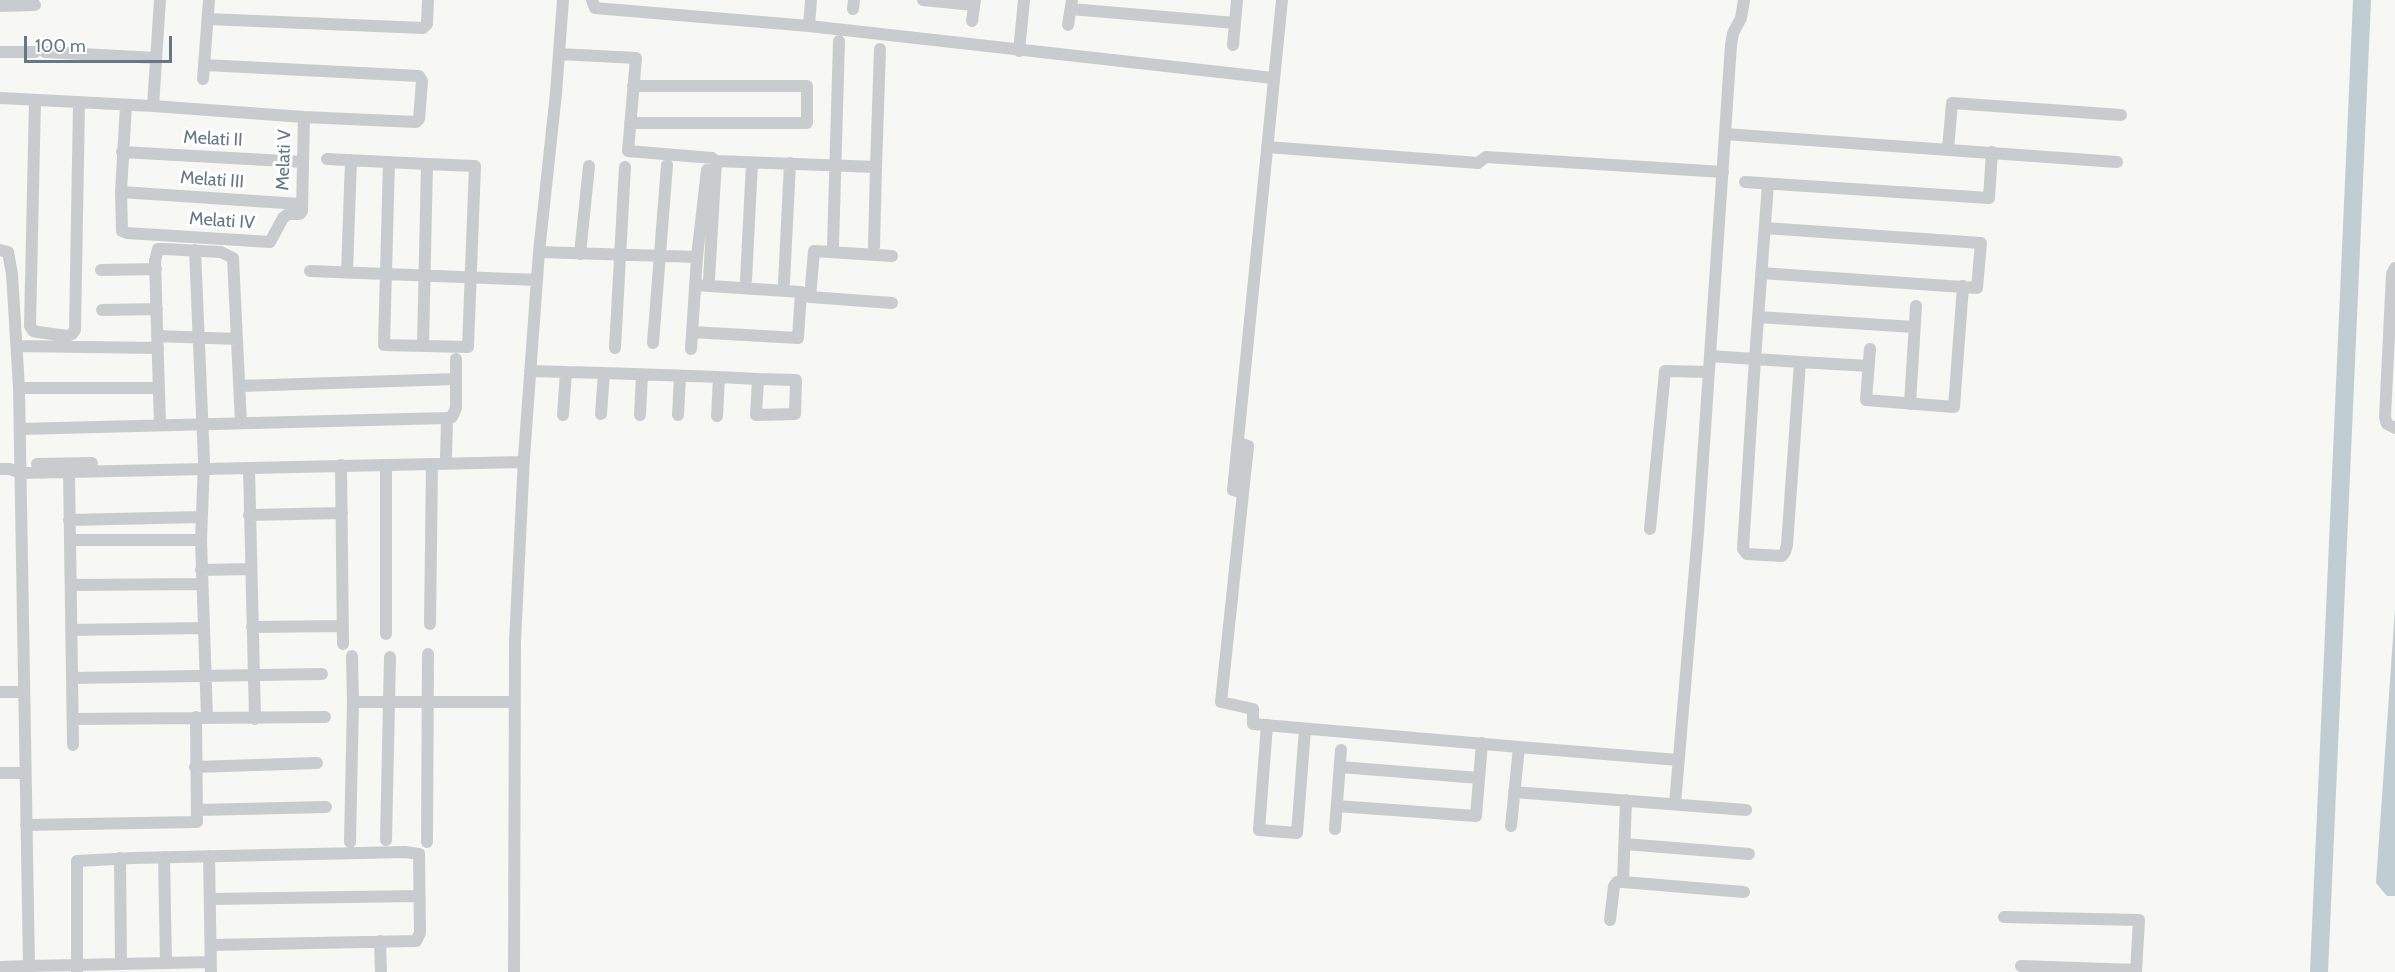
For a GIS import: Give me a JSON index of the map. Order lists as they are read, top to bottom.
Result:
{
  "streets": {
    "street": [
      "Melati II",
      "Melati V",
      "Melati III",
      "Melati IV"
    ]
  },
  "crossings": [
    ["Melati II", "Melati V"],
    ["Melati V", "Melati III"],
    ["Melati V", "Melati IV"],
    ["Melati III", "Melati IV"]
  ],
  "scale_bar": "100 m"
}
